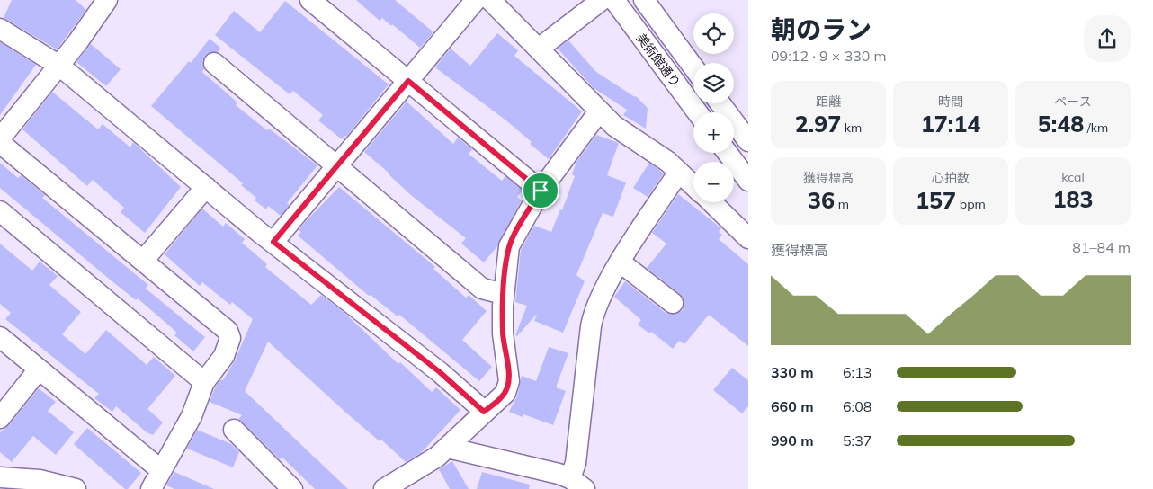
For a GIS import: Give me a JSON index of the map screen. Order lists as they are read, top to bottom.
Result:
{
  "streets": {
    "street": ["美術館通り"]
  },
  "page": {
    "heading": ["朝のラン", "09:12 · 9 × 330 m"],
    "map_buttons": ["+", "−"],
    "stats": [
      ["距離", "2.97 km"],
      ["時間", "17:14"],
      ["ペース", "5:48 /km"],
      ["獲得標高", "36 m"],
      ["心拍数", "157 bpm"],
      ["kcal", "183"]
    ],
    "chart": ["獲得標高", "81–84 m"],
    "list": [
      {
        "name": "330 m",
        "note": "6:13"
      },
      {
        "name": "660 m",
        "note": "6:08"
      },
      {
        "name": "990 m",
        "note": "5:37"
      }
    ]
  }
}
